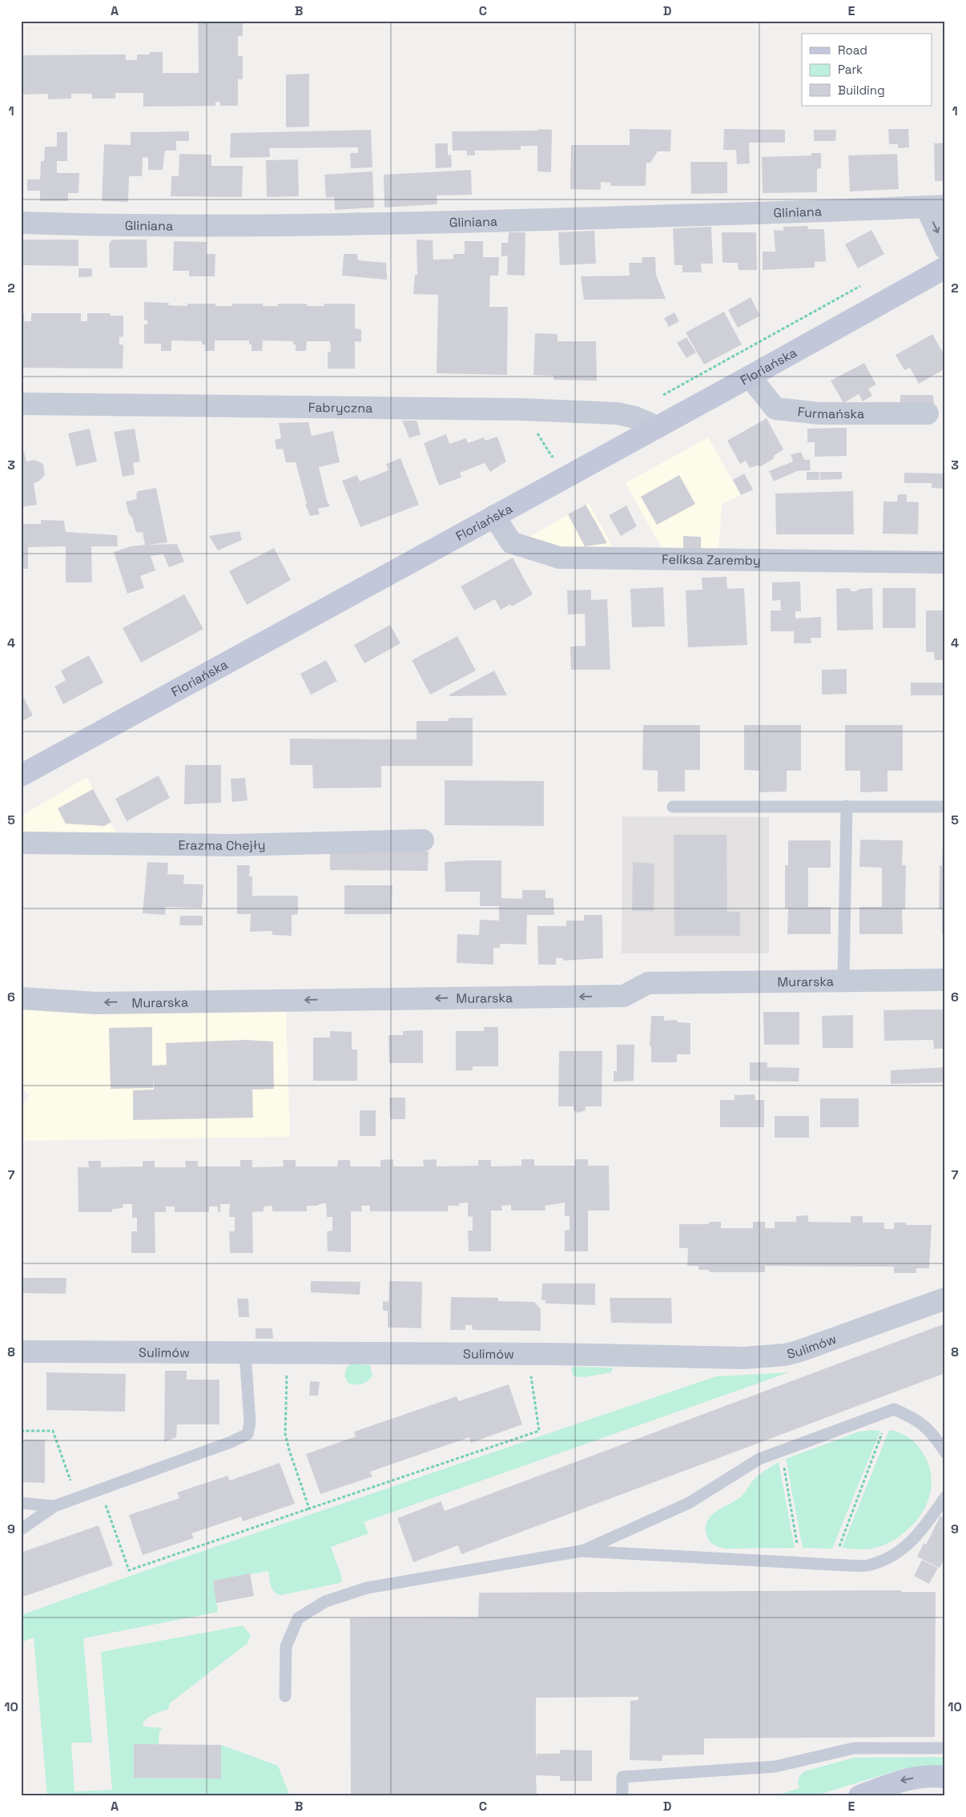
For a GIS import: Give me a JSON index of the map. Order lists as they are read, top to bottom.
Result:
{
  "streets": {
    "street": [
      "Gliniana",
      "Floriańska",
      "Fabryczna",
      "Furmańska",
      "Feliksa Zaremby",
      "Erazma Chejły",
      "Murarska",
      "Sulimów"
    ]
  },
  "crossings": [
    ["Floriańska", "Fabryczna"],
    ["Floriańska", "Furmańska"],
    ["Floriańska", "Feliksa Zaremby"]
  ],
  "one_way": ["Murarska"],
  "legend": ["Road", "Park", "Building"],
  "grid": {
    "columns": [
      "A",
      "B",
      "C",
      "D",
      "E"
    ],
    "rows": [
      "1",
      "2",
      "3",
      "4",
      "5",
      "6",
      "7",
      "8",
      "9",
      "10"
    ]
  }
}
